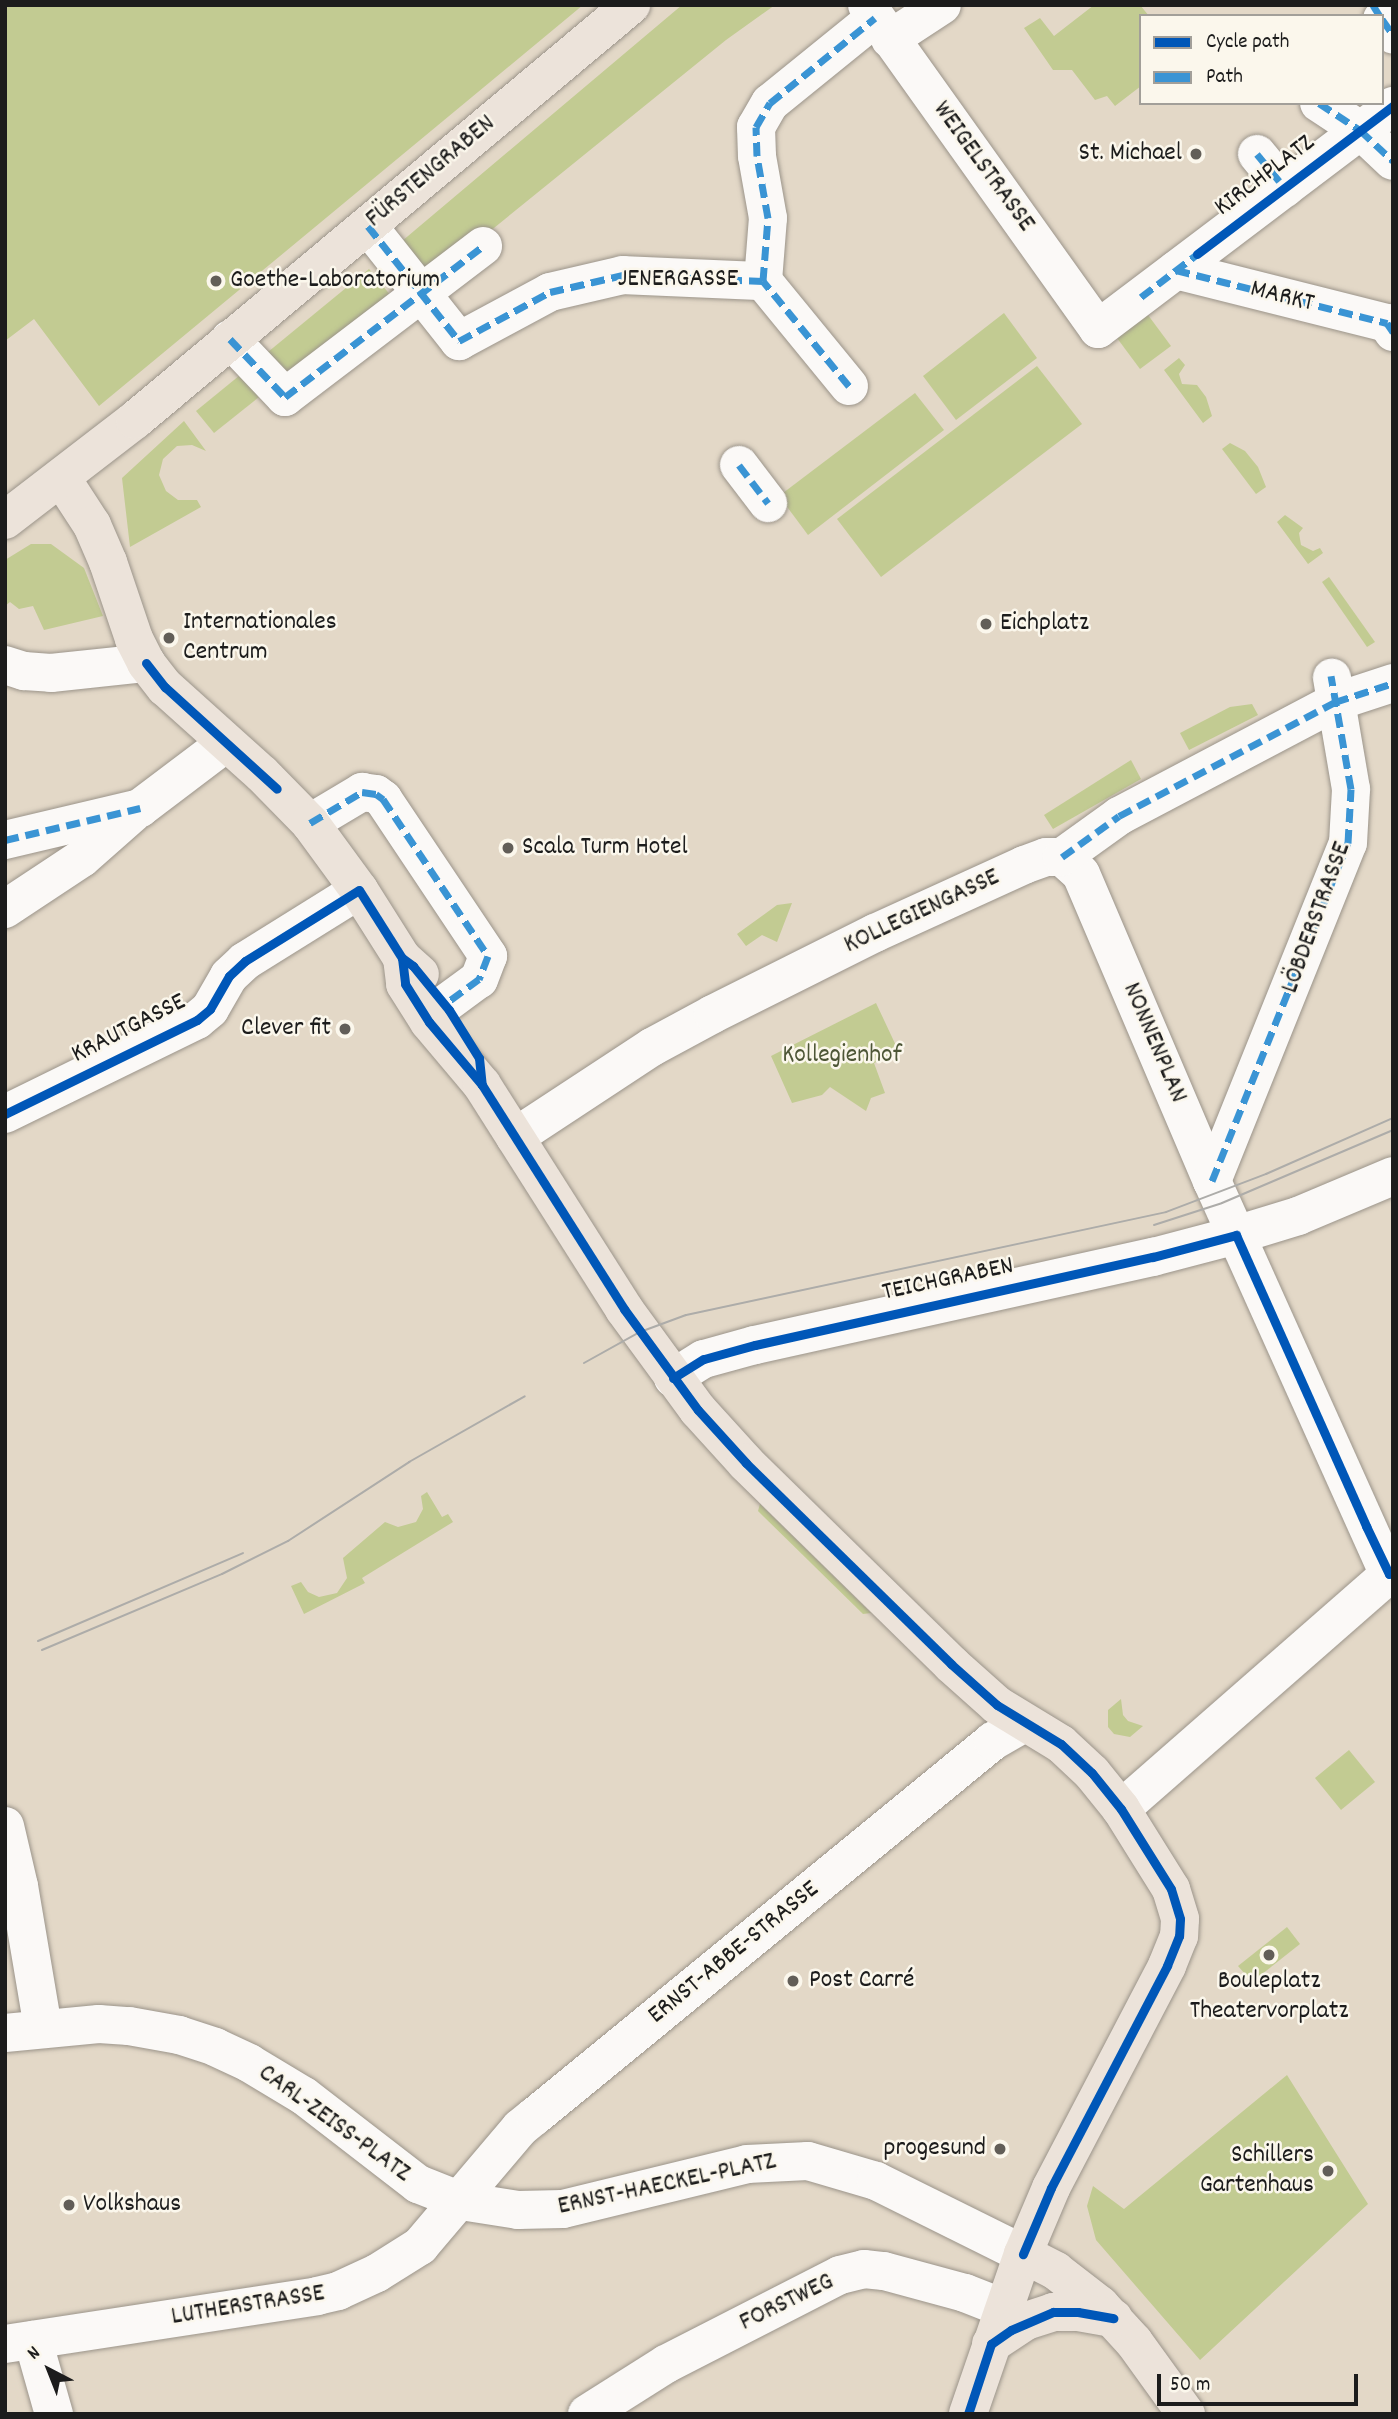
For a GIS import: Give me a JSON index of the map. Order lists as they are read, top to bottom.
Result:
{
  "streets": {
    "main road": ["FÜRSTENGRABEN"],
    "street": [
      "WEIGELSTRASSE",
      "KIRCHPLATZ",
      "JENERGASSE",
      "MARKT",
      "KOLLEGIENGASSE",
      "LÖBDERSTRASSE",
      "KRAUTGASSE",
      "NONNENPLAN",
      "TEICHGRABEN",
      "ERNST-ABBE-STRASSE",
      "CARL-ZEISS-PLATZ",
      "ERNST-HAECKEL-PLATZ",
      "FORSTWEG",
      "LUTHERSTRASSE"
    ]
  },
  "crossings": [
    ["WEIGELSTRASSE", "KIRCHPLATZ"],
    ["WEIGELSTRASSE", "JENERGASSE"],
    ["FÜRSTENGRABEN", "JENERGASSE"],
    ["KIRCHPLATZ", "MARKT"],
    ["KOLLEGIENGASSE", "LÖBDERSTRASSE"],
    ["KOLLEGIENGASSE", "NONNENPLAN"],
    ["LÖBDERSTRASSE", "NONNENPLAN"],
    ["NONNENPLAN", "TEICHGRABEN"],
    ["ERNST-ABBE-STRASSE", "CARL-ZEISS-PLATZ"],
    ["ERNST-ABBE-STRASSE", "ERNST-HAECKEL-PLATZ"],
    ["ERNST-ABBE-STRASSE", "LUTHERSTRASSE"],
    ["CARL-ZEISS-PLATZ", "ERNST-HAECKEL-PLATZ"],
    ["CARL-ZEISS-PLATZ", "LUTHERSTRASSE"],
    ["ERNST-HAECKEL-PLATZ", "LUTHERSTRASSE"]
  ],
  "parks": ["Kollegienhof"],
  "places": [
    "St. Michael",
    "Goethe-Laboratorium",
    "Eichplatz",
    "Internationales Centrum",
    "Scala Turm Hotel",
    "Clever fit",
    "Bouleplatz Theatervorplatz",
    "Post Carré",
    "progesund",
    "Schillers Gartenhaus",
    "Volkshaus"
  ],
  "legend": ["Cycle path", "Path"],
  "scale_bar": "50 m",
  "north": "top left"
}
